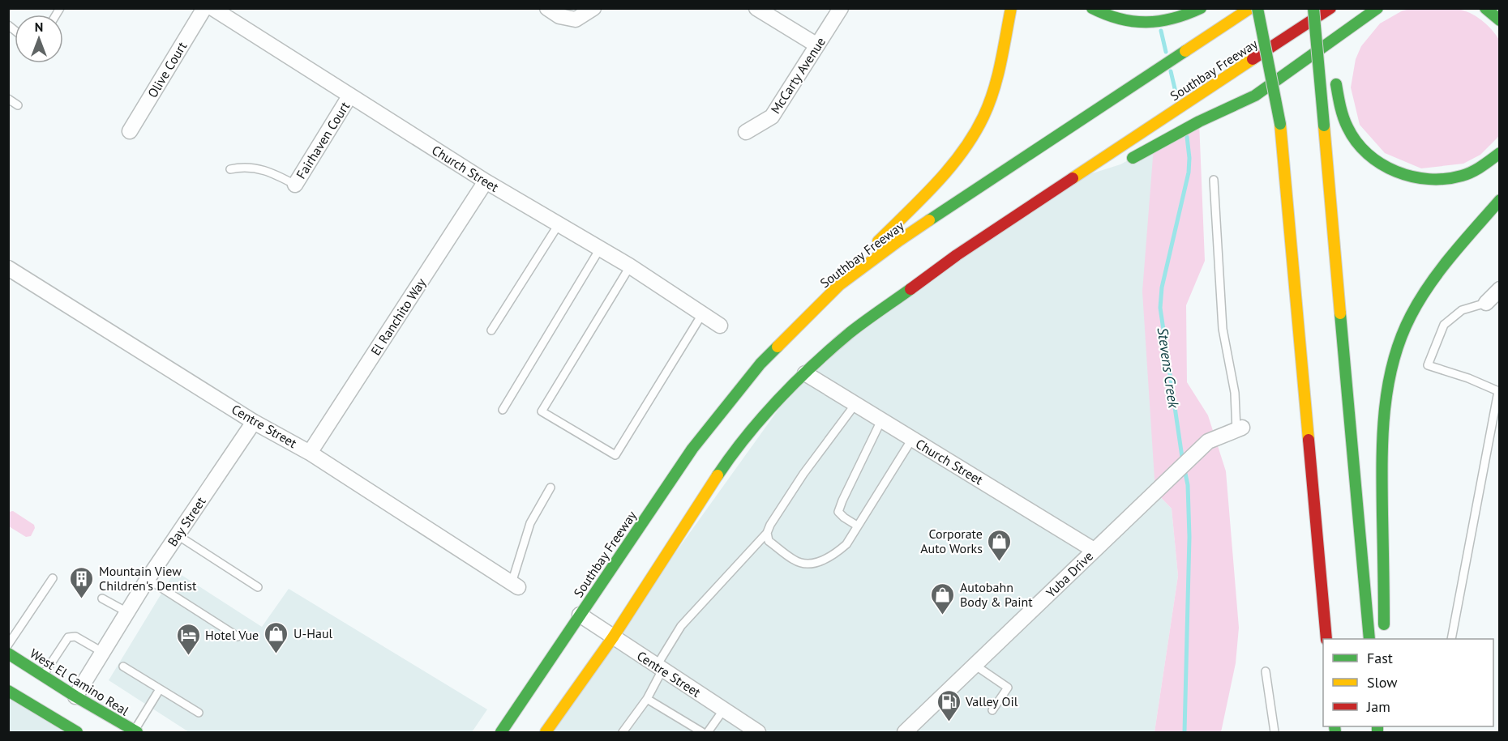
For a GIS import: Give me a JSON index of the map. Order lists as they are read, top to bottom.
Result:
{
  "streets": {
    "main road": ["Southbay Freeway", "West El Camino Real"],
    "street": [
      "Olive Court",
      "McCarty Avenue",
      "Fairhaven Court",
      "Church Street",
      "El Ranchito Way",
      "Centre Street",
      "Bay Street",
      "Yuba Drive"
    ]
  },
  "crossings": [
    ["Southbay Freeway", "Church Street"],
    ["Southbay Freeway", "Centre Street"],
    ["Fairhaven Court", "Church Street"],
    ["Church Street", "El Ranchito Way"],
    ["Church Street", "Yuba Drive"],
    ["El Ranchito Way", "Centre Street"],
    ["Centre Street", "Bay Street"],
    ["Bay Street", "West El Camino Real"]
  ],
  "water": ["Stevens Creek"],
  "places": {
    "shop": ["Corporate Auto Works", "Autobahn Body & Paint", "U-Haul"],
    "building": ["Mountain View Children's Dentist"],
    "hotel": ["Hotel Vue"],
    "fuel station": ["Valley Oil"]
  },
  "legend": ["Fast", "Slow", "Jam"],
  "north": "top"
}
